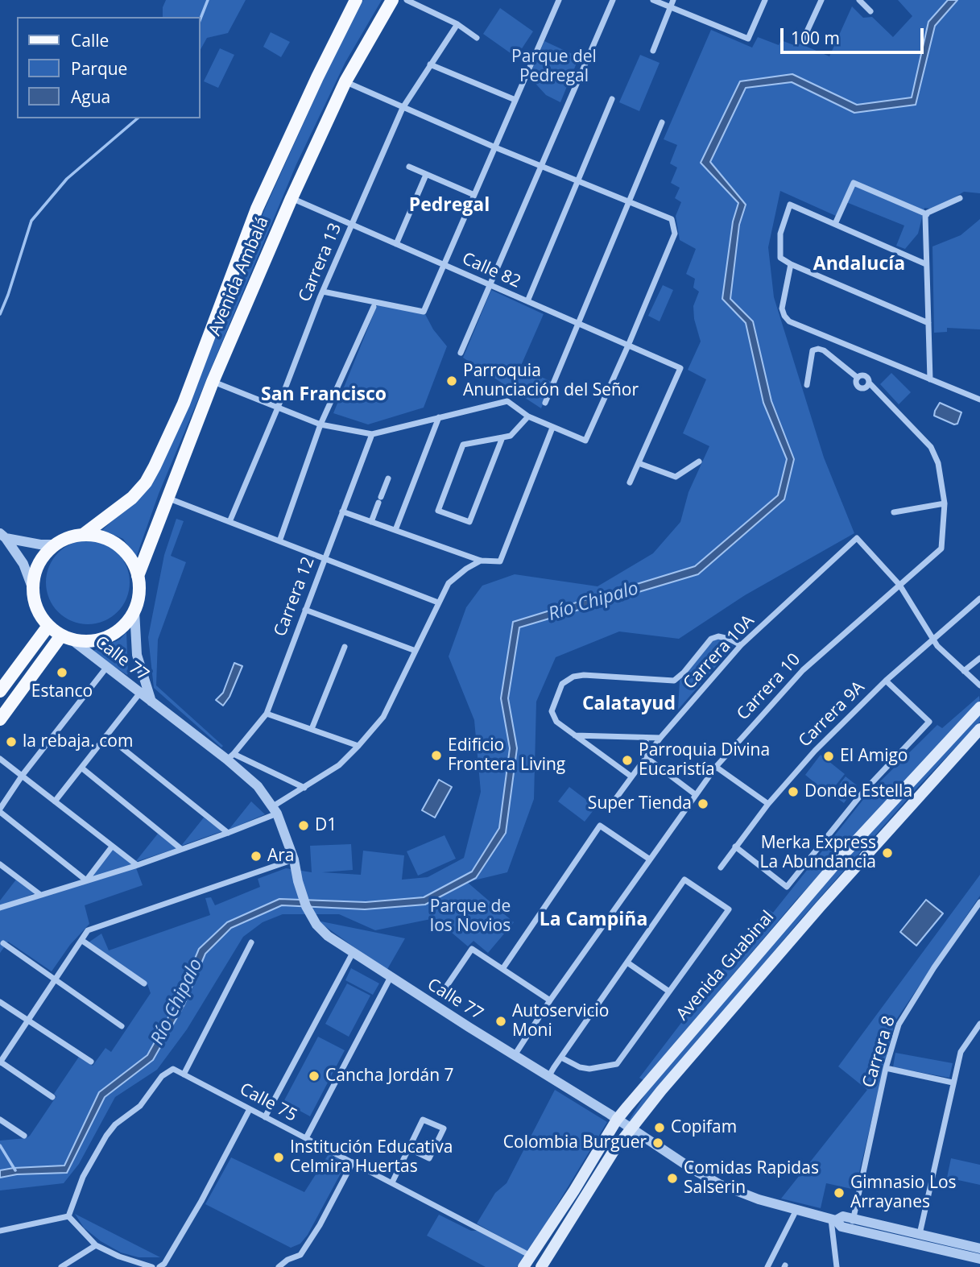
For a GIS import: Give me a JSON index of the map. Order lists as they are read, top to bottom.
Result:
{
  "streets": {
    "main road": ["Avenida Ambalá", "Avenida Guabinal"],
    "street": [
      "Carrera 13",
      "Calle 82",
      "Carrera 12",
      "Carrera 10A",
      "Calle 77",
      "Carrera 10",
      "Carrera 9A",
      "Carrera 8",
      "Calle 75"
    ]
  },
  "crossings": [
    ["Carrera 13", "Calle 82"],
    ["Calle 82", "Avenida Ambalá"],
    ["Avenida Ambalá", "Calle 77"],
    ["Carrera 12", "Calle 77"],
    ["Carrera 10A", "Carrera 10"],
    ["Calle 77", "Carrera 10"],
    ["Calle 77", "Avenida Guabinal"],
    ["Calle 77", "Carrera 8"],
    ["Avenida Guabinal", "Calle 75"]
  ],
  "districts": [
    "Pedregal",
    "Andalucía",
    "San Francisco",
    "Calatayud",
    "La Campiña"
  ],
  "water": ["Río Chipalo"],
  "parks": ["Parque del Pedregal", "Parque de los Novios"],
  "places": [
    "Parroquia Anunciación del Señor",
    "Estanco",
    "la rebaja. com",
    "Edificio Frontera Living",
    "El Amigo",
    "Parroquia Divina Eucaristía",
    "Donde Estella",
    "Super Tienda",
    "D1",
    "Merka Express La Abundancia",
    "Ara",
    "Autoservicio Moni",
    "Cancha Jordán 7",
    "Copifam",
    "Colombia Burguer",
    "Institución Educativa Celmira Huertas",
    "Comidas Rapidas Salserin",
    "Gimnasio Los Arrayanes"
  ],
  "legend": ["Calle", "Parque", "Agua"],
  "scale_bar": "100 m"
}
